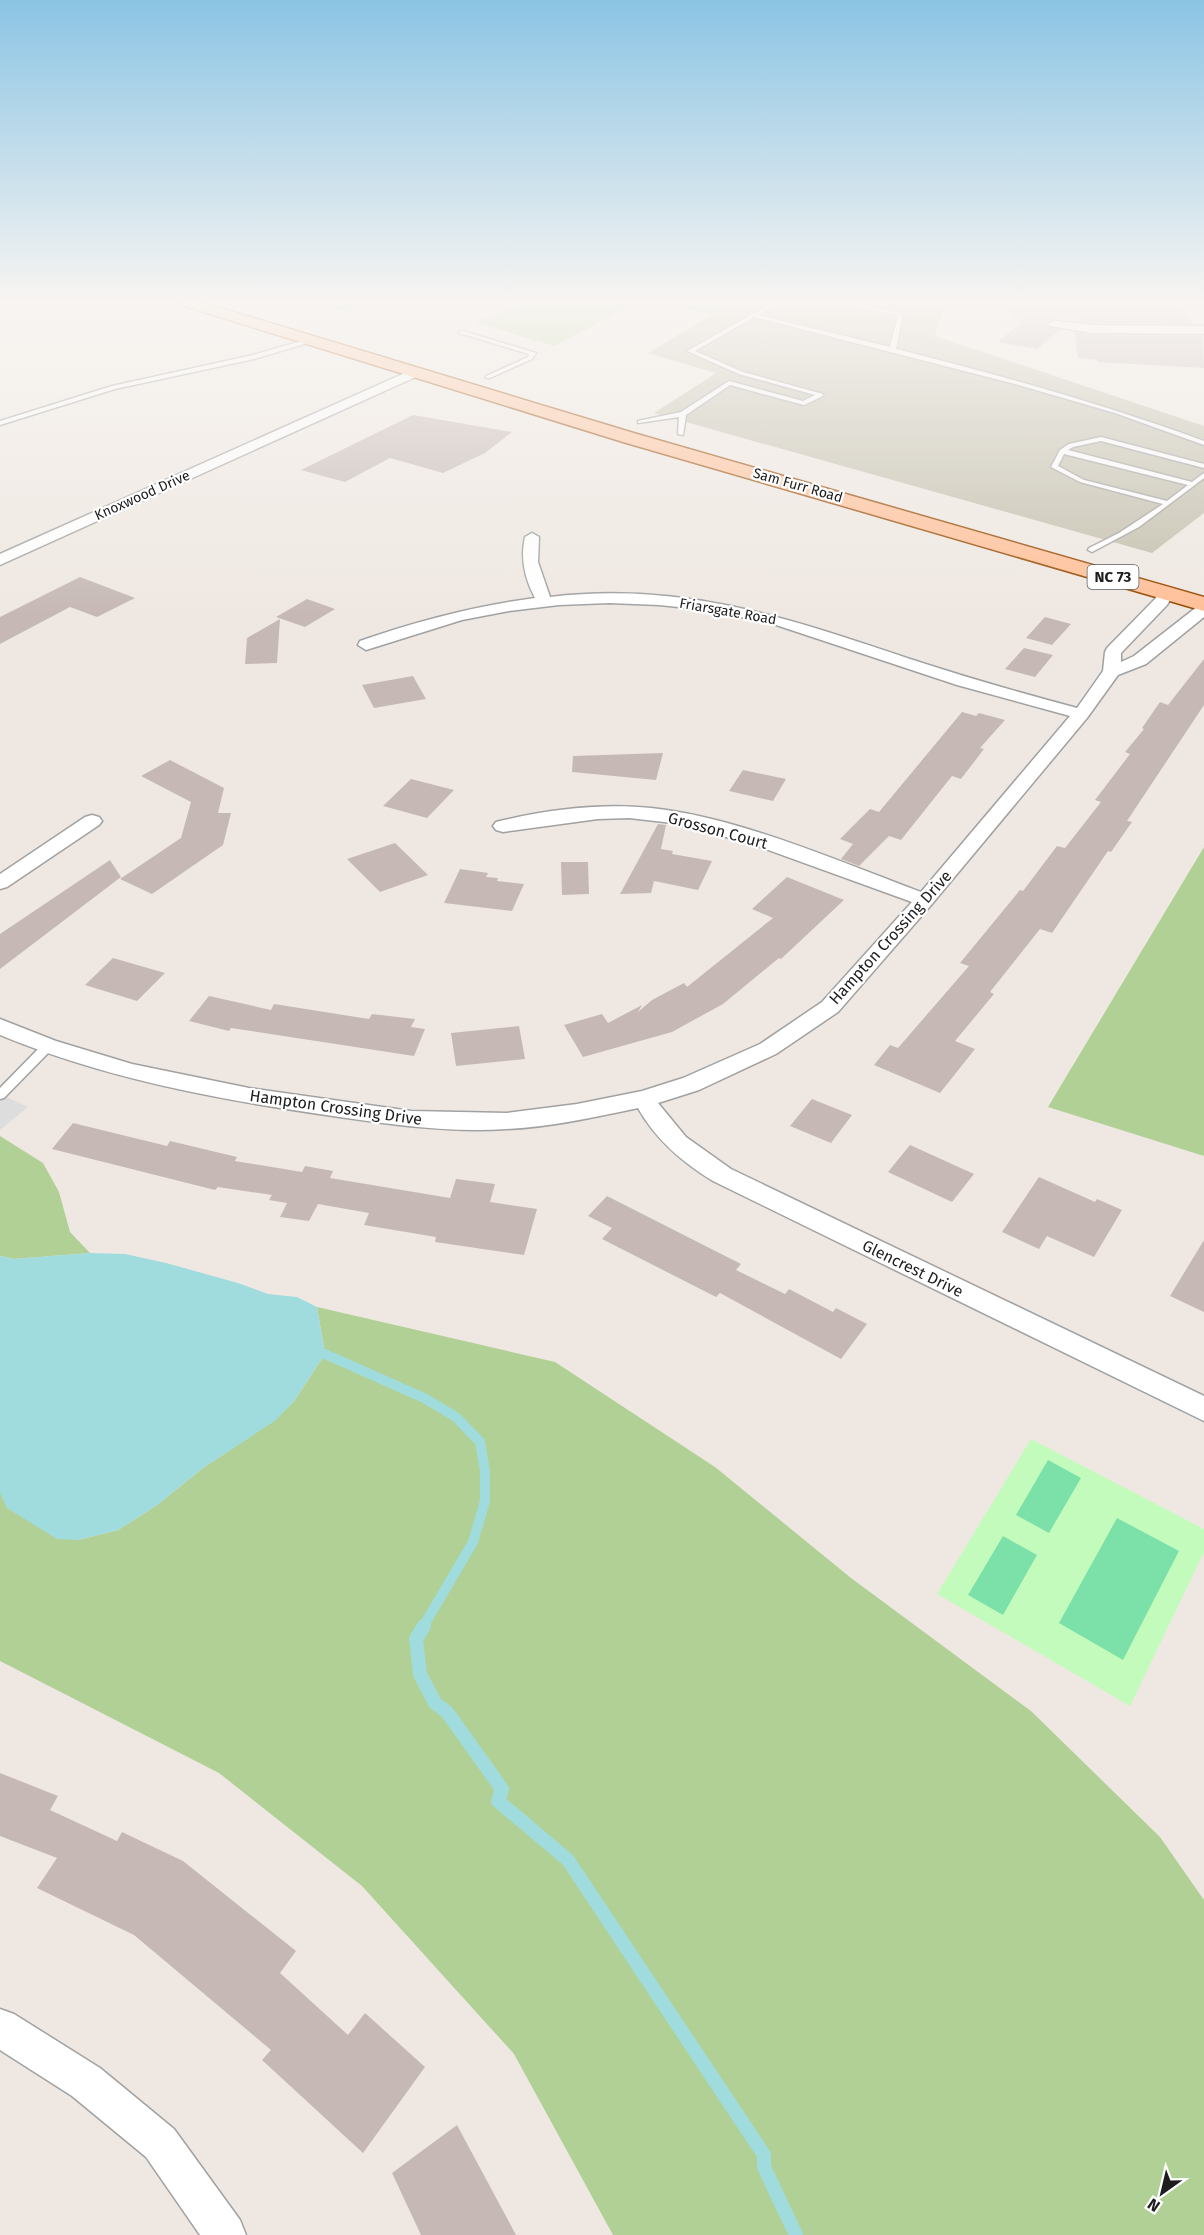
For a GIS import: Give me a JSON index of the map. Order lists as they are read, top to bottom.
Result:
{
  "streets": {
    "main road": ["Sam Furr Road", "NC 73"],
    "street": [
      "Knoxwood Drive",
      "Friarsgate Road",
      "Grosson Court",
      "Hampton Crossing Drive",
      "Glencrest Drive"
    ]
  },
  "crossings": [
    ["Sam Furr Road", "Hampton Crossing Drive"],
    ["Friarsgate Road", "Hampton Crossing Drive"],
    ["Grosson Court", "Hampton Crossing Drive"],
    ["Hampton Crossing Drive", "Glencrest Drive"]
  ],
  "north": "bottom left"
}
